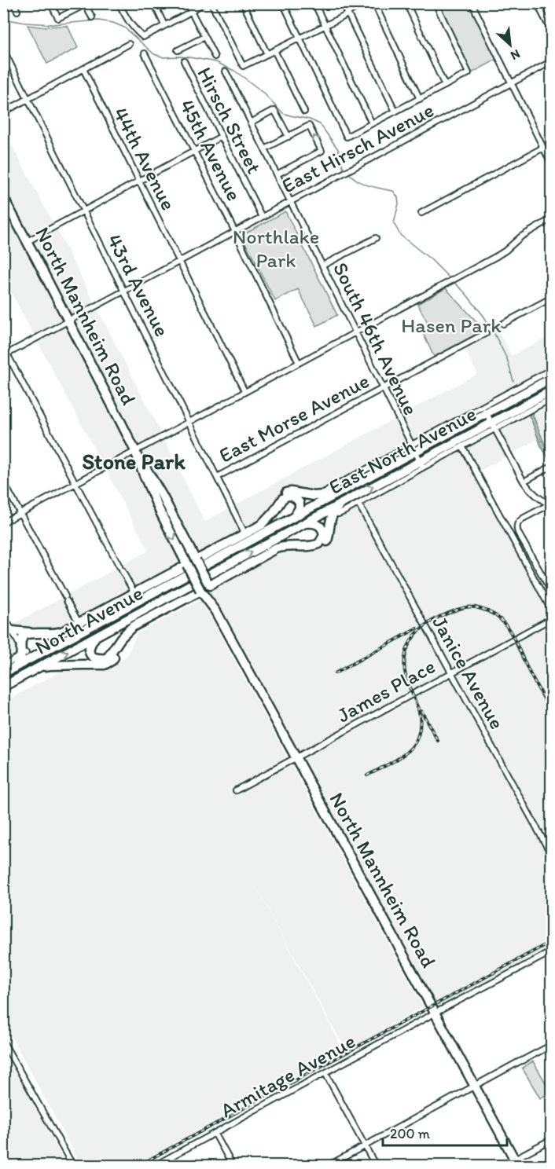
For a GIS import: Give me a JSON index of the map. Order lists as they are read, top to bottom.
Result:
{
  "streets": {
    "main road": ["North Mannheim Road", "East North Avenue", "North Avenue"],
    "street": [
      "Hirsch Street",
      "East Hirsch Avenue",
      "45th Avenue",
      "44th Avenue",
      "43rd Avenue",
      "South 46th Avenue",
      "East Morse Avenue",
      "Janice Avenue",
      "James Place",
      "Armitage Avenue"
    ]
  },
  "crossings": [
    ["Hirsch Street", "East Hirsch Avenue"],
    ["East Hirsch Avenue", "45th Avenue"],
    ["East Hirsch Avenue", "44th Avenue"],
    ["East Hirsch Avenue", "43rd Avenue"],
    ["East Hirsch Avenue", "North Mannheim Road"],
    ["East Hirsch Avenue", "South 46th Avenue"],
    ["43rd Avenue", "East Morse Avenue"],
    ["North Mannheim Road", "James Place"],
    ["North Mannheim Road", "Armitage Avenue"],
    ["South 46th Avenue", "East Morse Avenue"],
    ["South 46th Avenue", "East North Avenue"],
    ["East North Avenue", "Janice Avenue"],
    ["Janice Avenue", "James Place"]
  ],
  "districts": ["Stone Park"],
  "parks": ["Northlake Park", "Hasen Park"],
  "scale_bar": "200 m",
  "north": "bottom right"
}
